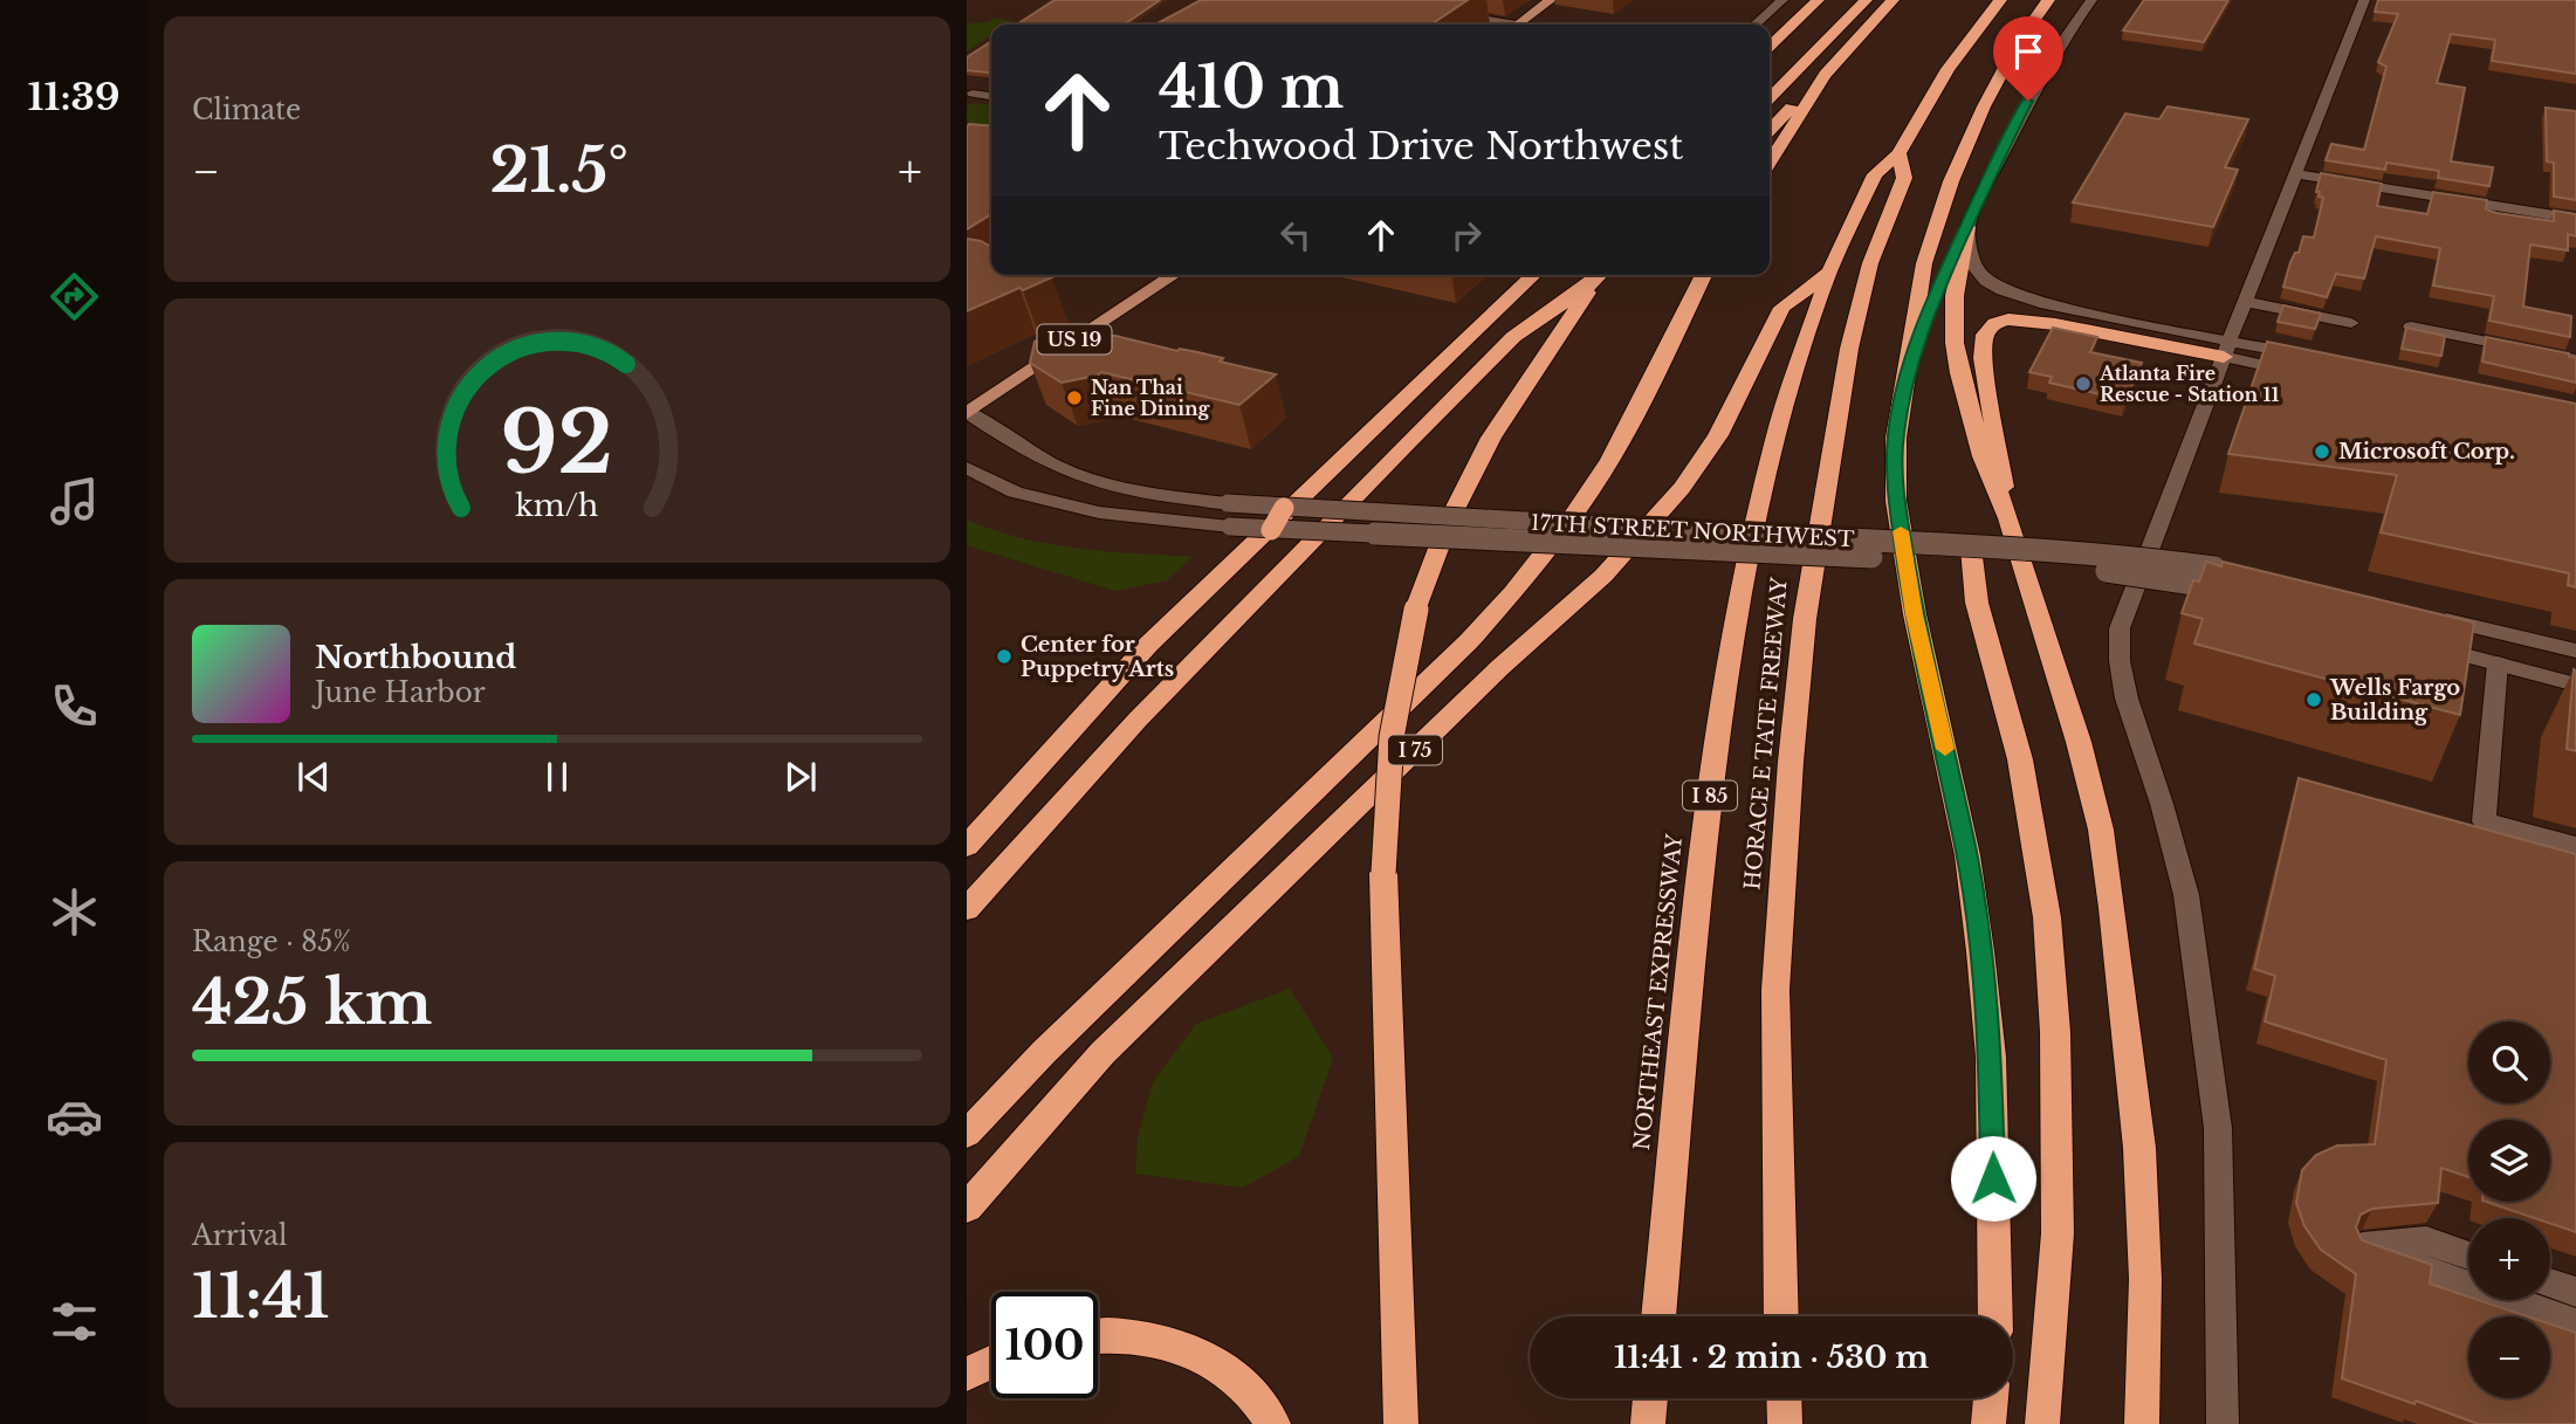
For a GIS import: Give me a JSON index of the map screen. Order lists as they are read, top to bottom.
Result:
{
  "streets": {
    "highway": [
      "HORACE E TATE FREEWAY",
      "I 75",
      "I 85",
      "NORTHEAST EXPRESSWAY"
    ],
    "main road": ["US 19"],
    "street": ["17TH STREET NORTHWEST"]
  },
  "crossings": [
    ["US 19", "17TH STREET NORTHWEST"],
    ["HORACE E TATE FREEWAY", "NORTHEAST EXPRESSWAY"],
    ["I 75", "NORTHEAST EXPRESSWAY"]
  ],
  "places": [
    "Atlanta Fire Rescue - Station 11",
    "Nan Thai Fine Dining",
    "Microsoft Corp.",
    "Center for Puppetry Arts",
    "Wells Fargo Building"
  ],
  "page": {
    "tabs": "11:39",
    "tile": [
      "Climate",
      ["Range · 85%", "425 km"],
      ["Arrival", "11:41"]
    ],
    "turn": ["410 m", "Techwood Drive Northwest"],
    "heat": ["−", "21.5°", "+"],
    "song": ["Northbound", "June Harbor"],
    "map_buttons": ["+", "−"],
    "limit": "100",
    "trip": "11:41 · 2 min · 530 m",
    "gauge": ["92", "km/h"]
  }
}
